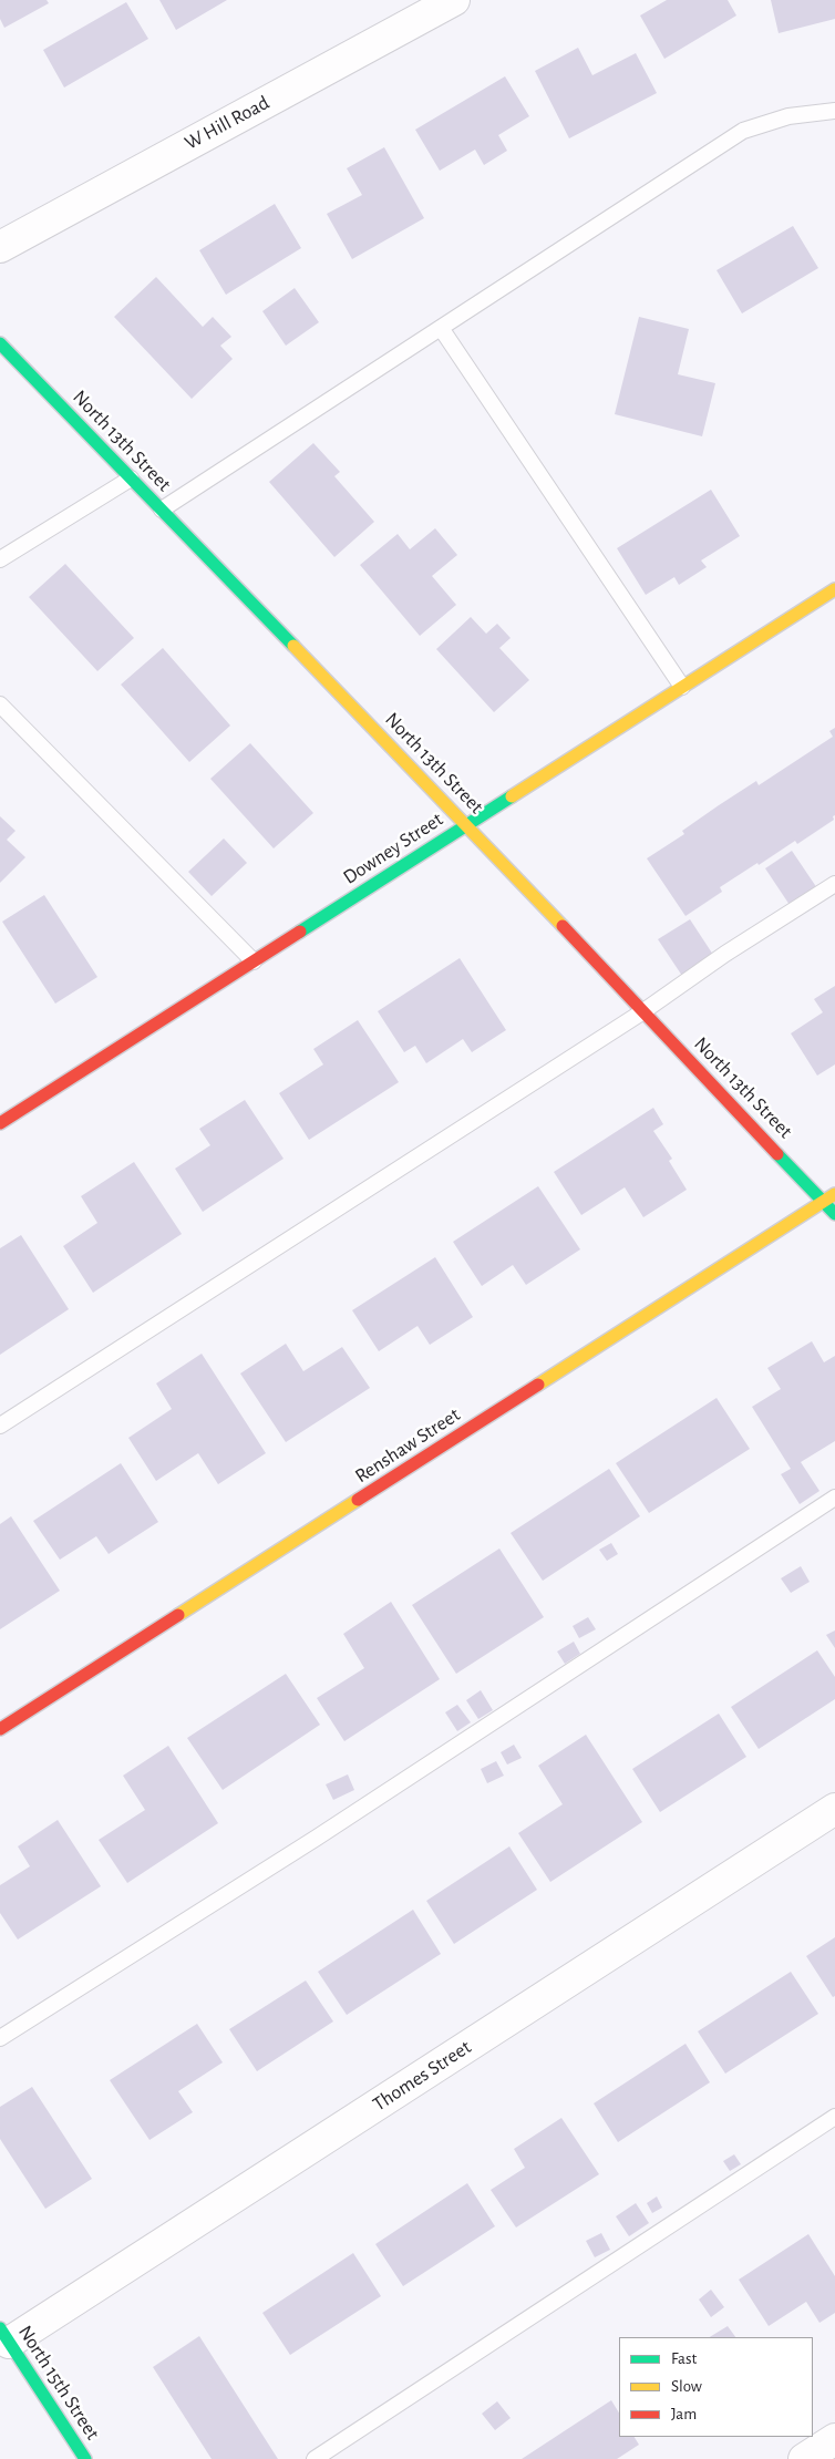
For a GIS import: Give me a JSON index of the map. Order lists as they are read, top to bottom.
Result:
{
  "streets": {
    "street": [
      "W Hill Road",
      "North 13th Street",
      "Downey Street",
      "Renshaw Street",
      "Thomes Street",
      "North 15th Street"
    ]
  },
  "crossings": [
    ["North 13th Street", "Downey Street"],
    ["North 13th Street", "Renshaw Street"],
    ["Thomes Street", "North 15th Street"]
  ],
  "legend": ["Fast", "Slow", "Jam"]
}
